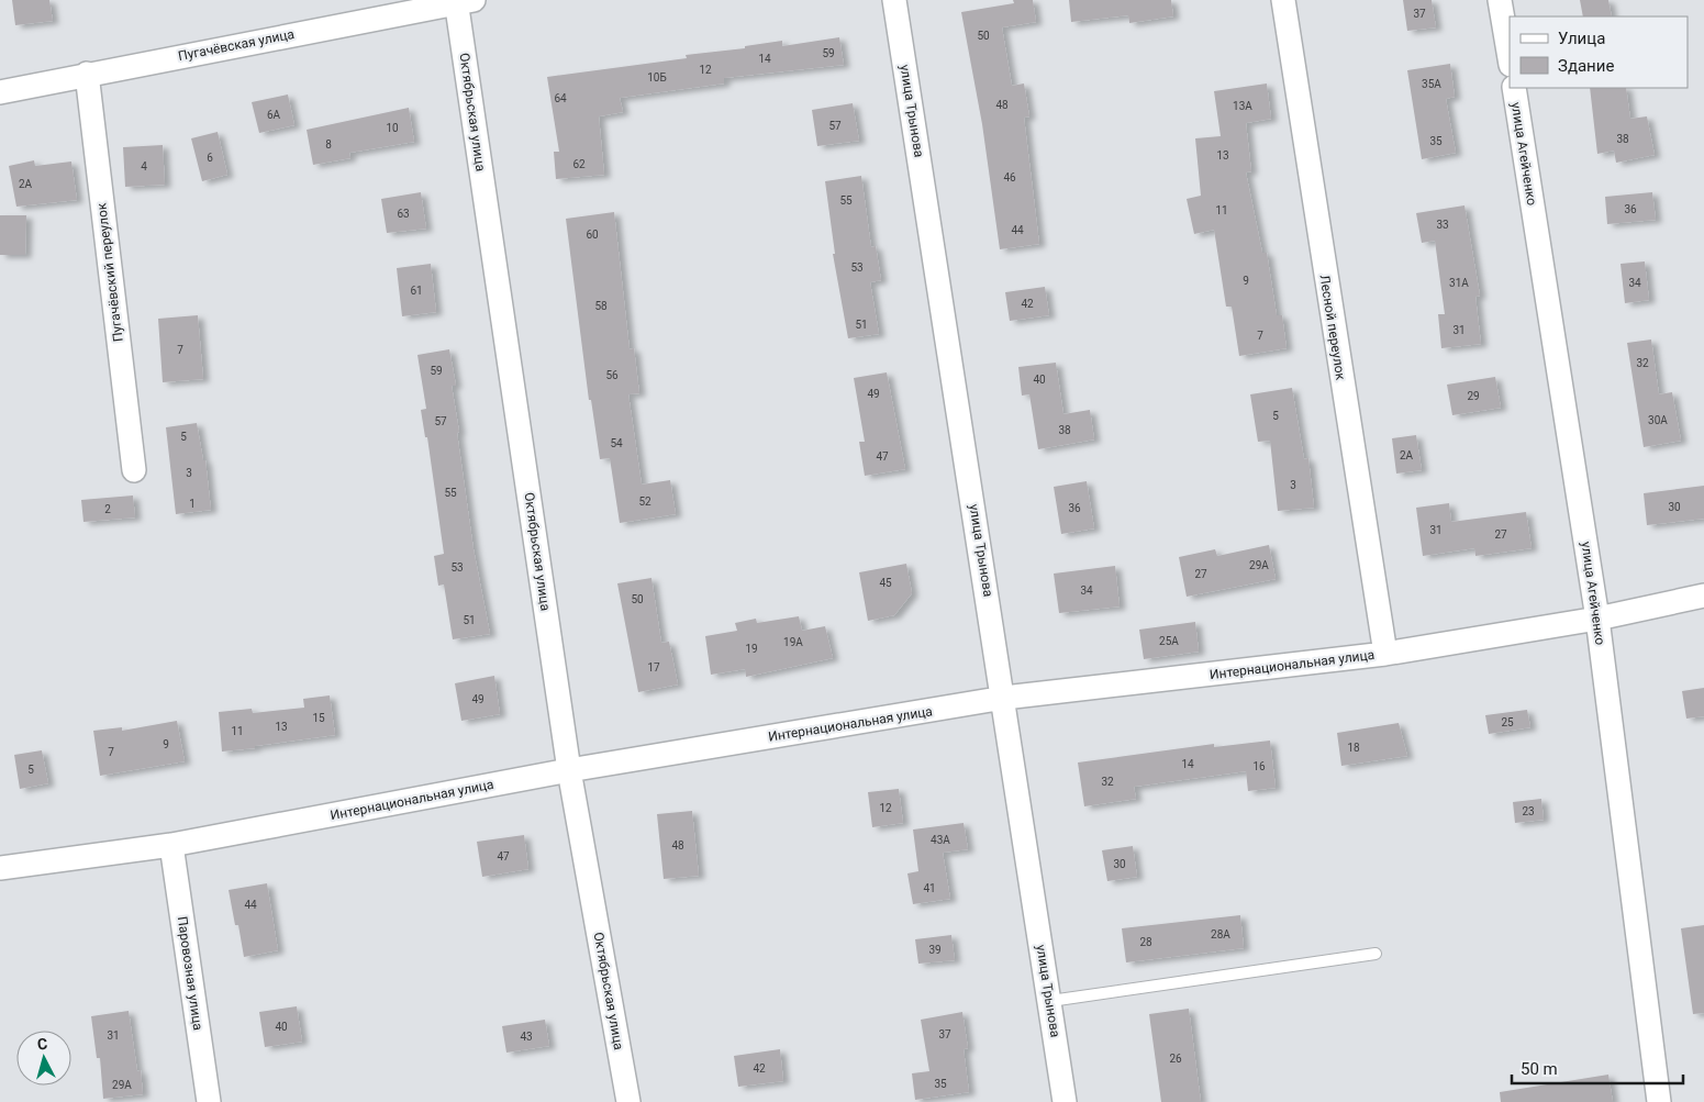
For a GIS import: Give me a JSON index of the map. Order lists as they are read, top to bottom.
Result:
{
  "streets": {
    "street": [
      "Пугачёвская улица",
      "улица Трынова",
      "Октябрьская улица",
      "улица Агейченко",
      "Пугачёвский переулок",
      "Лесной переулок",
      "Интернациональная улица",
      "Паровозная улица"
    ]
  },
  "crossings": [
    ["Пугачёвская улица", "Октябрьская улица"],
    ["Пугачёвская улица", "Пугачёвский переулок"],
    ["улица Трынова", "Интернациональная улица"],
    ["Октябрьская улица", "Интернациональная улица"],
    ["улица Агейченко", "Интернациональная улица"],
    ["Лесной переулок", "Интернациональная улица"],
    ["Интернациональная улица", "Паровозная улица"]
  ],
  "house_numbers": [
    "37",
    "50",
    "59",
    "14",
    "12",
    "10Б",
    "35А",
    "64",
    "48",
    "13А",
    "6А",
    "57",
    "10",
    "38",
    "35",
    "8",
    "13",
    "6",
    "62",
    "4",
    "46",
    "2А",
    "55",
    "36",
    "11",
    "63",
    "33",
    "44",
    "60",
    "53",
    "9",
    "31А",
    "34",
    "61",
    "42",
    "58",
    "51",
    "31",
    "7",
    "7",
    "32",
    "59",
    "56",
    "40",
    "49",
    "29",
    "5",
    "30А",
    "57",
    "38",
    "5",
    "54",
    "2А",
    "47",
    "3",
    "3",
    "55",
    "52",
    "1",
    "30",
    "36",
    "2",
    "31",
    "27",
    "29А",
    "53",
    "27",
    "45",
    "34",
    "50",
    "51",
    "25А",
    "19А",
    "19",
    "17",
    "49",
    "15",
    "25",
    "13",
    "11",
    "9",
    "18",
    "7",
    "14",
    "16",
    "5",
    "32",
    "12",
    "23",
    "43А",
    "48",
    "47",
    "30",
    "41",
    "44",
    "28А",
    "28",
    "39",
    "40",
    "37",
    "31",
    "43",
    "26",
    "42",
    "35",
    "29А"
  ],
  "legend": ["Улица", "Здание"],
  "scale_bar": "50 m",
  "north": "top"
}
